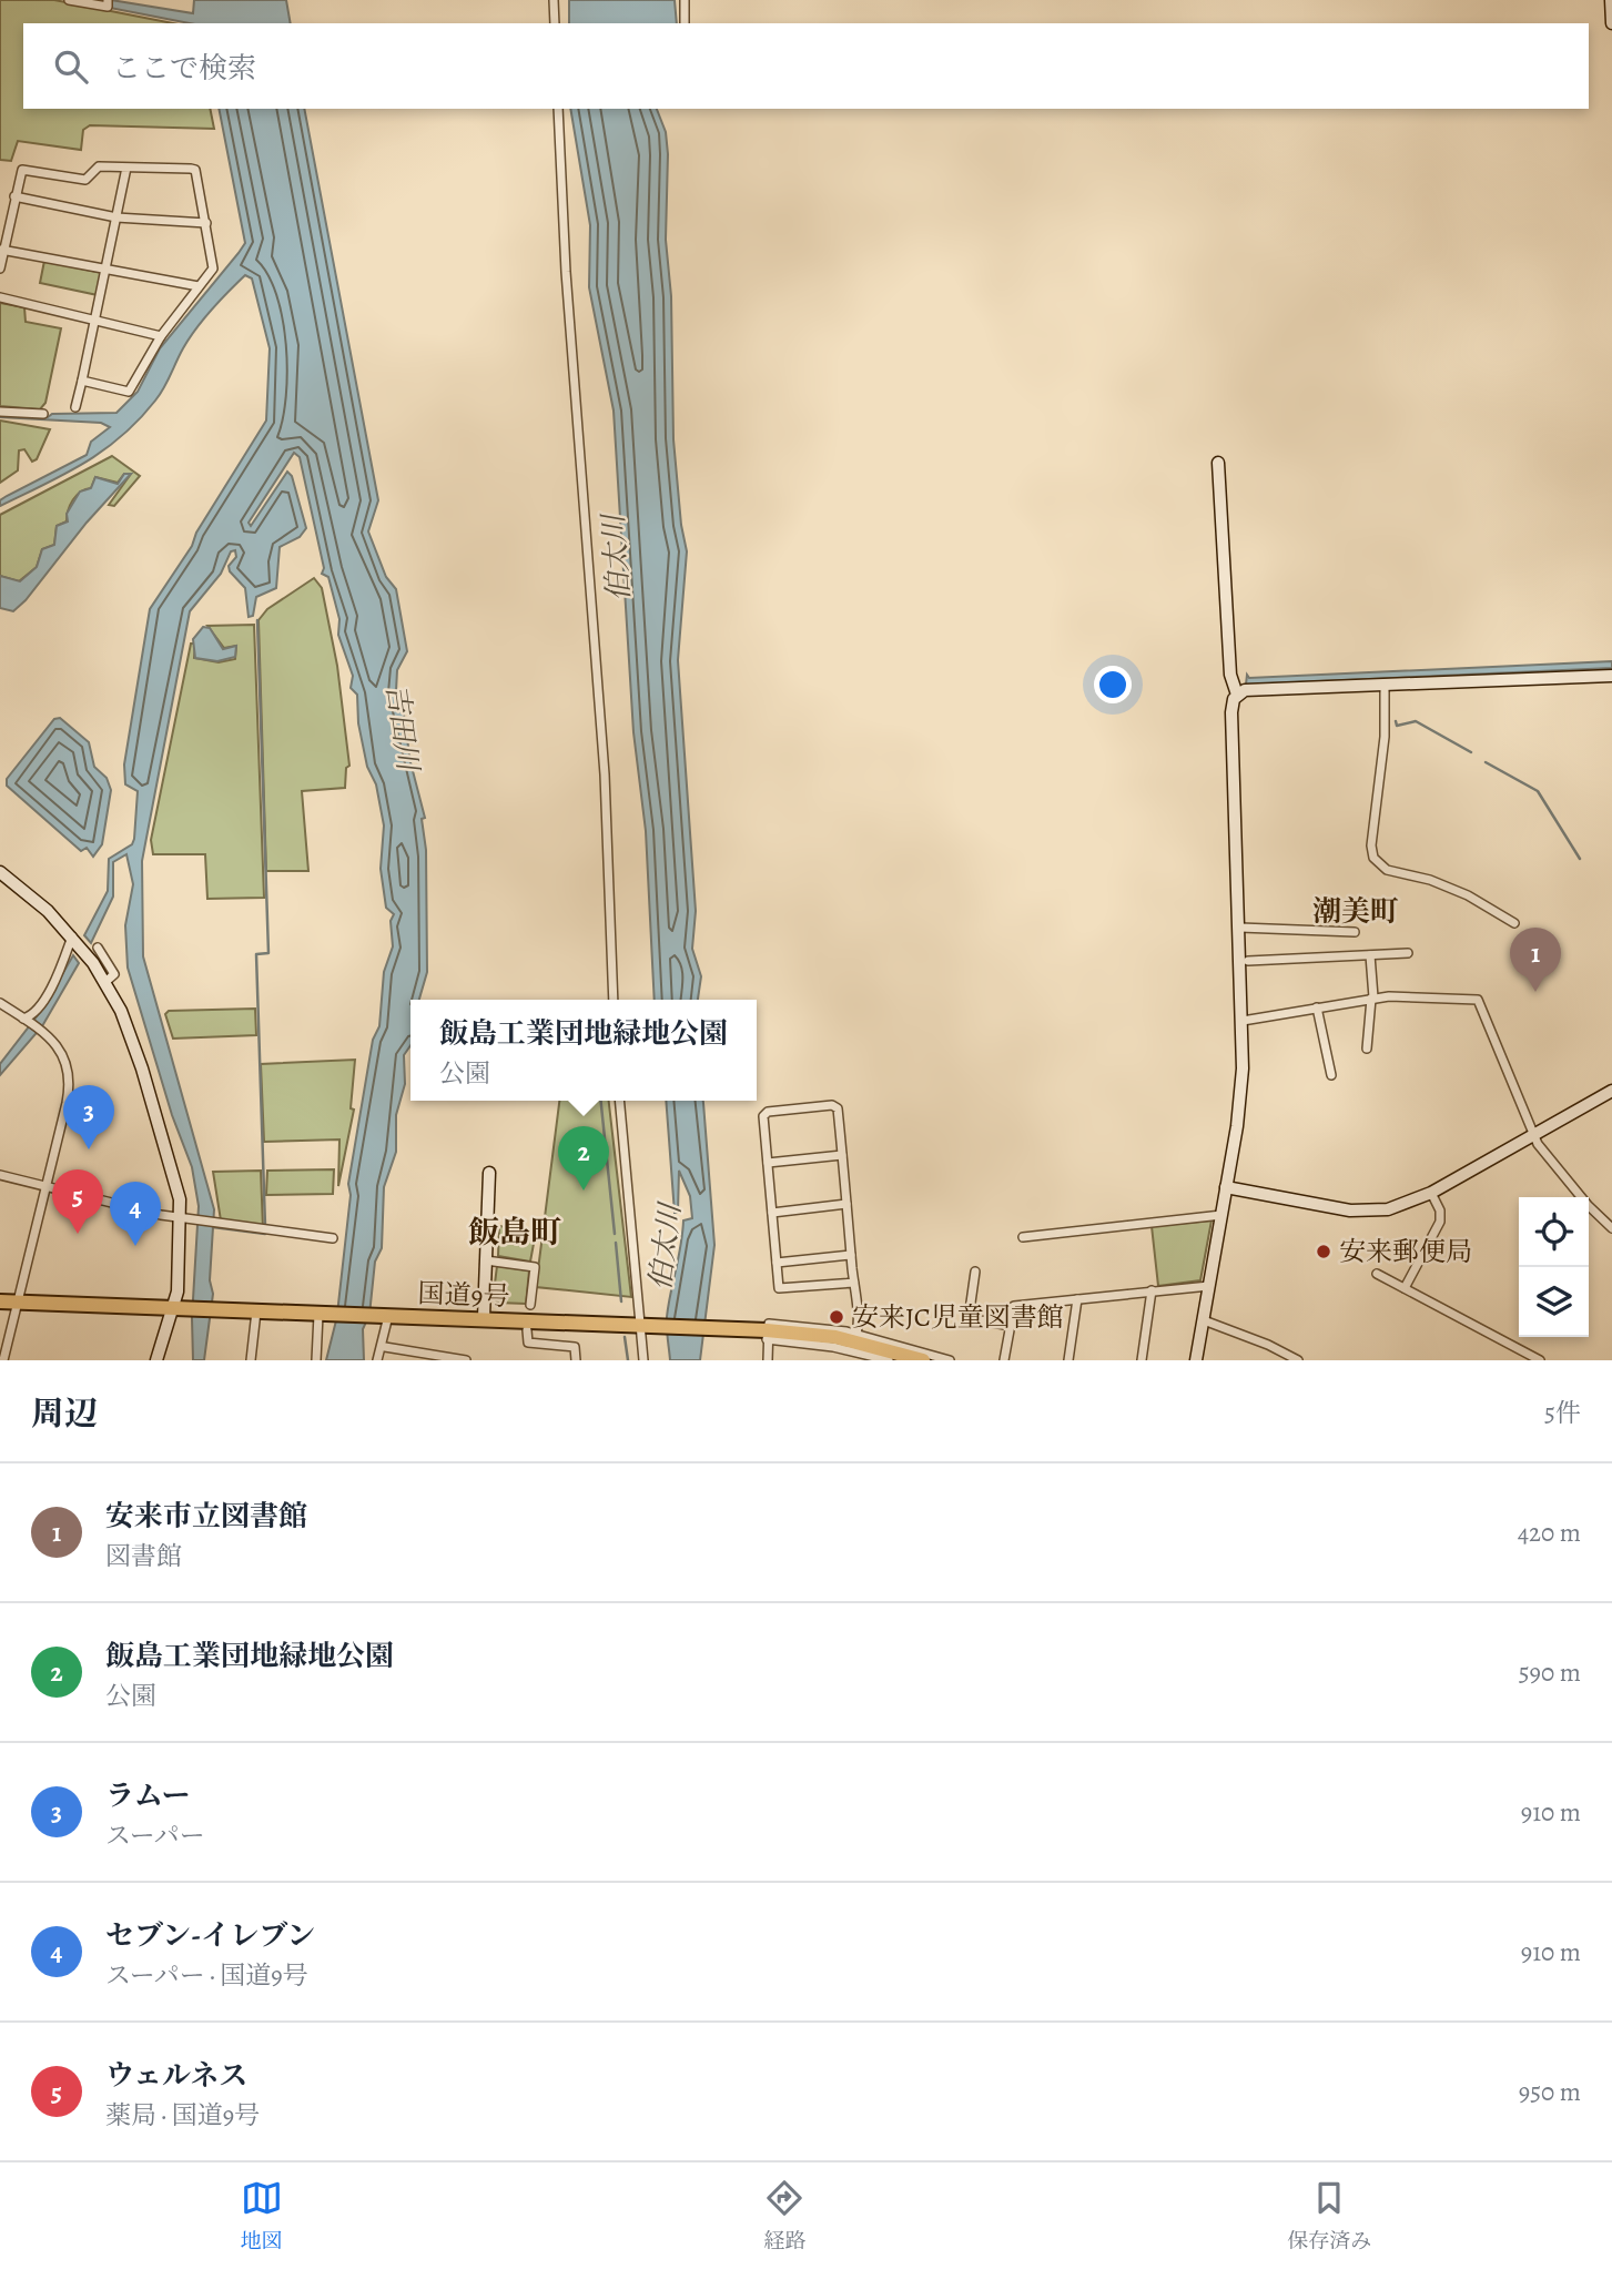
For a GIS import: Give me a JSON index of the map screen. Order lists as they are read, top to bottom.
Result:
{
  "streets": {
    "highway": ["国道9号"]
  },
  "districts": ["潮美町", "飯島町"],
  "water": ["伯太川", "吉田川"],
  "places": ["安来郵便局", "安来JC児童図書館"],
  "page": {
    "search": "ここで検索",
    "pins": [
      "1",
      "3",
      "2",
      "5",
      "4"
    ],
    "popup": ["飯島工業団地緑地公園", "公園"],
    "heading": ["周辺", "5件"],
    "list": [
      {
        "mark": "1",
        "name": "安来市立図書館",
        "note": "図書館",
        "value": "420 m"
      },
      {
        "mark": "2",
        "name": "飯島工業団地緑地公園",
        "note": "公園",
        "value": "590 m"
      },
      {
        "mark": "3",
        "name": "ラムー",
        "note": "スーパー",
        "value": "910 m"
      },
      {
        "mark": "4",
        "name": "セブン-イレブン",
        "note": "スーパー · 国道9号",
        "value": "910 m"
      },
      {
        "mark": "5",
        "name": "ウェルネス",
        "note": "薬局 · 国道9号",
        "value": "950 m"
      }
    ],
    "nav": ["地図", "経路", "保存済み"]
  }
}
